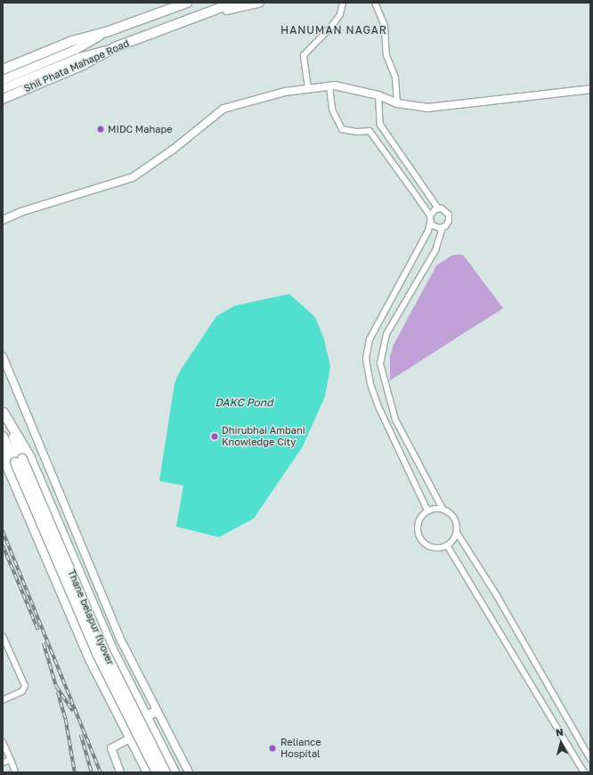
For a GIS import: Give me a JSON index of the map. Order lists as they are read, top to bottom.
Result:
{
  "streets": {
    "main road": ["Shil Phata Mahape Road", "Thane belapur flyover"]
  },
  "districts": ["HANUMAN NAGAR"],
  "water": ["DAKC Pond"],
  "places": ["MIDC Mahape", "Dhirubhai Ambani Knowledge City", "Reliance Hospital"],
  "north": "top"
}
